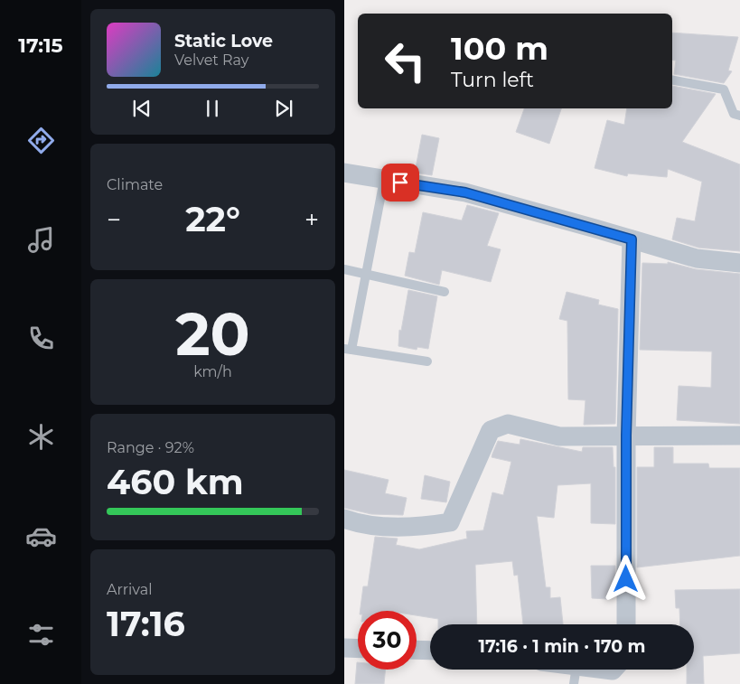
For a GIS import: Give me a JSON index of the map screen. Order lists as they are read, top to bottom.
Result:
{
  "page": {
    "tabs": "17:15",
    "turn": ["100 m", "Turn left"],
    "song": ["Static Love", "Velvet Ray"],
    "tile": [
      "Climate",
      ["20", "km/h"],
      ["Range · 92%", "460 km"],
      ["Arrival", "17:16"]
    ],
    "heat": ["−", "22°", "+"],
    "limit": "30",
    "trip": "17:16 · 1 min · 170 m"
  }
}
